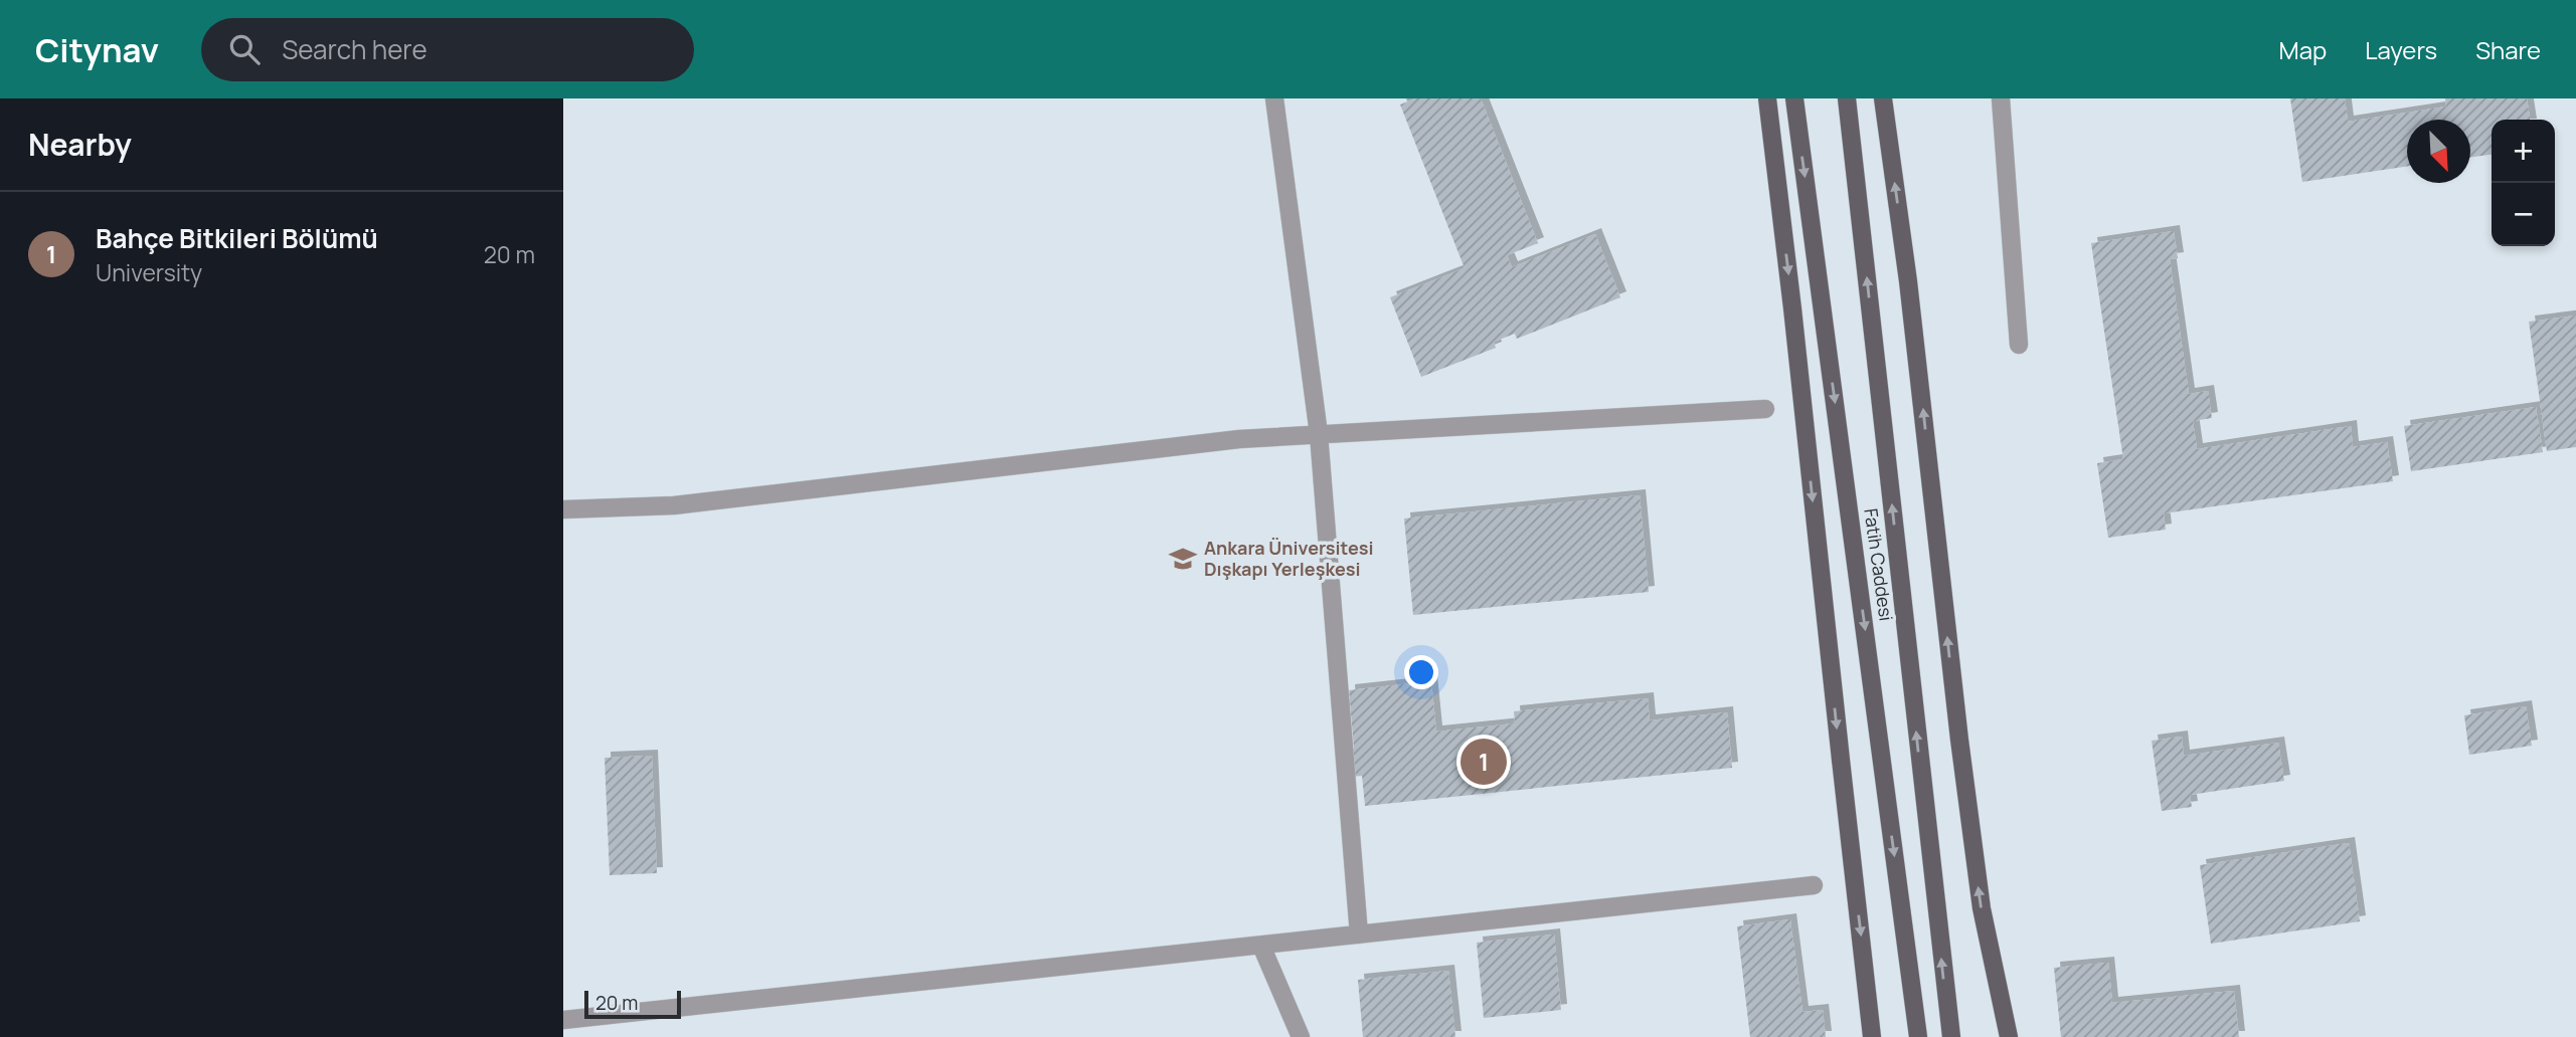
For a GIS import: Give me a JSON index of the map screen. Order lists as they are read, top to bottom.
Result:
{
  "streets": {
    "main road": ["Fatih Caddesi"]
  },
  "places": {
    "school or university": ["Ankara Üniversitesi Dışkapı Yerleşkesi"]
  },
  "scale_bar": "20 m",
  "north": "bottom right",
  "page": {
    "header": "Citynav",
    "search": "Search here",
    "nav": ["Map", "Layers", "Share"],
    "heading": "Nearby",
    "map_buttons": ["+", "−"],
    "list": [
      {
        "mark": "1",
        "name": "Bahçe Bitkileri Bölümü",
        "note": "University",
        "value": "20 m"
      }
    ],
    "pins": "1",
    "scale": "20 m"
  }
}
